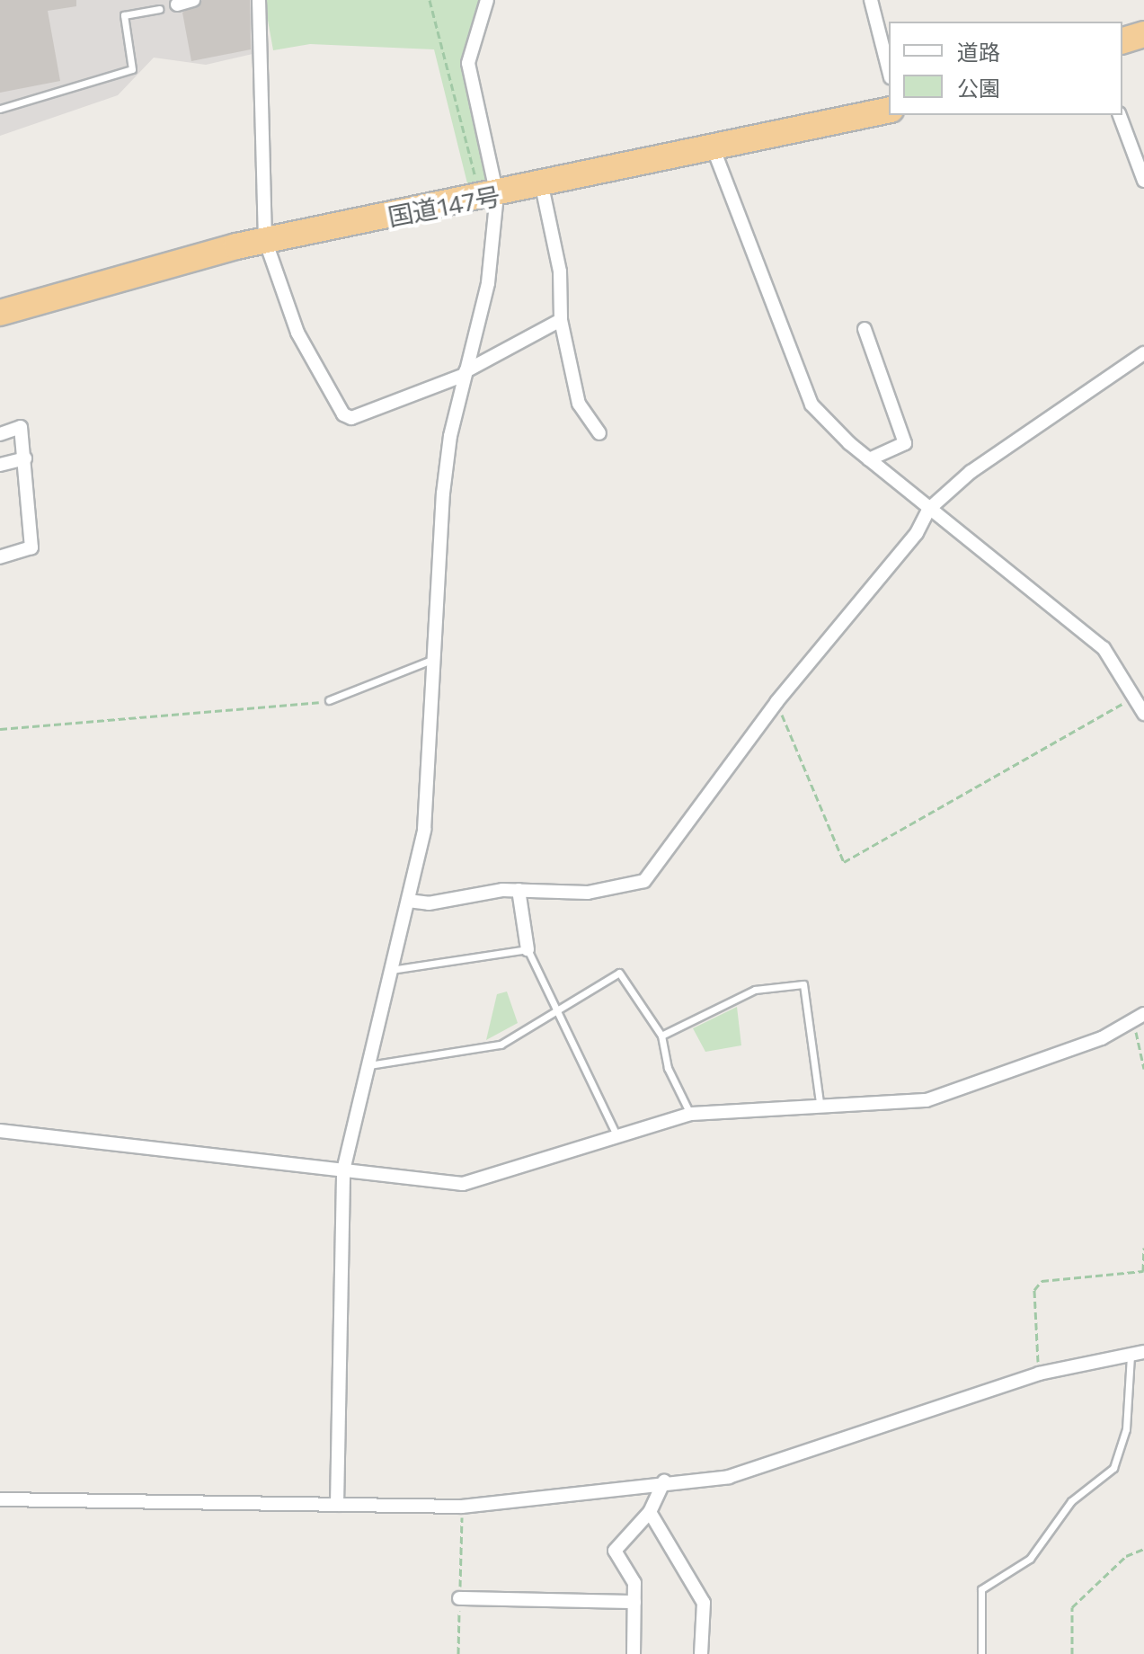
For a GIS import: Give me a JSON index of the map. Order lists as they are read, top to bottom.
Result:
{
  "streets": {
    "highway": ["国道147号"]
  },
  "legend": ["道路", "公園"]
}
